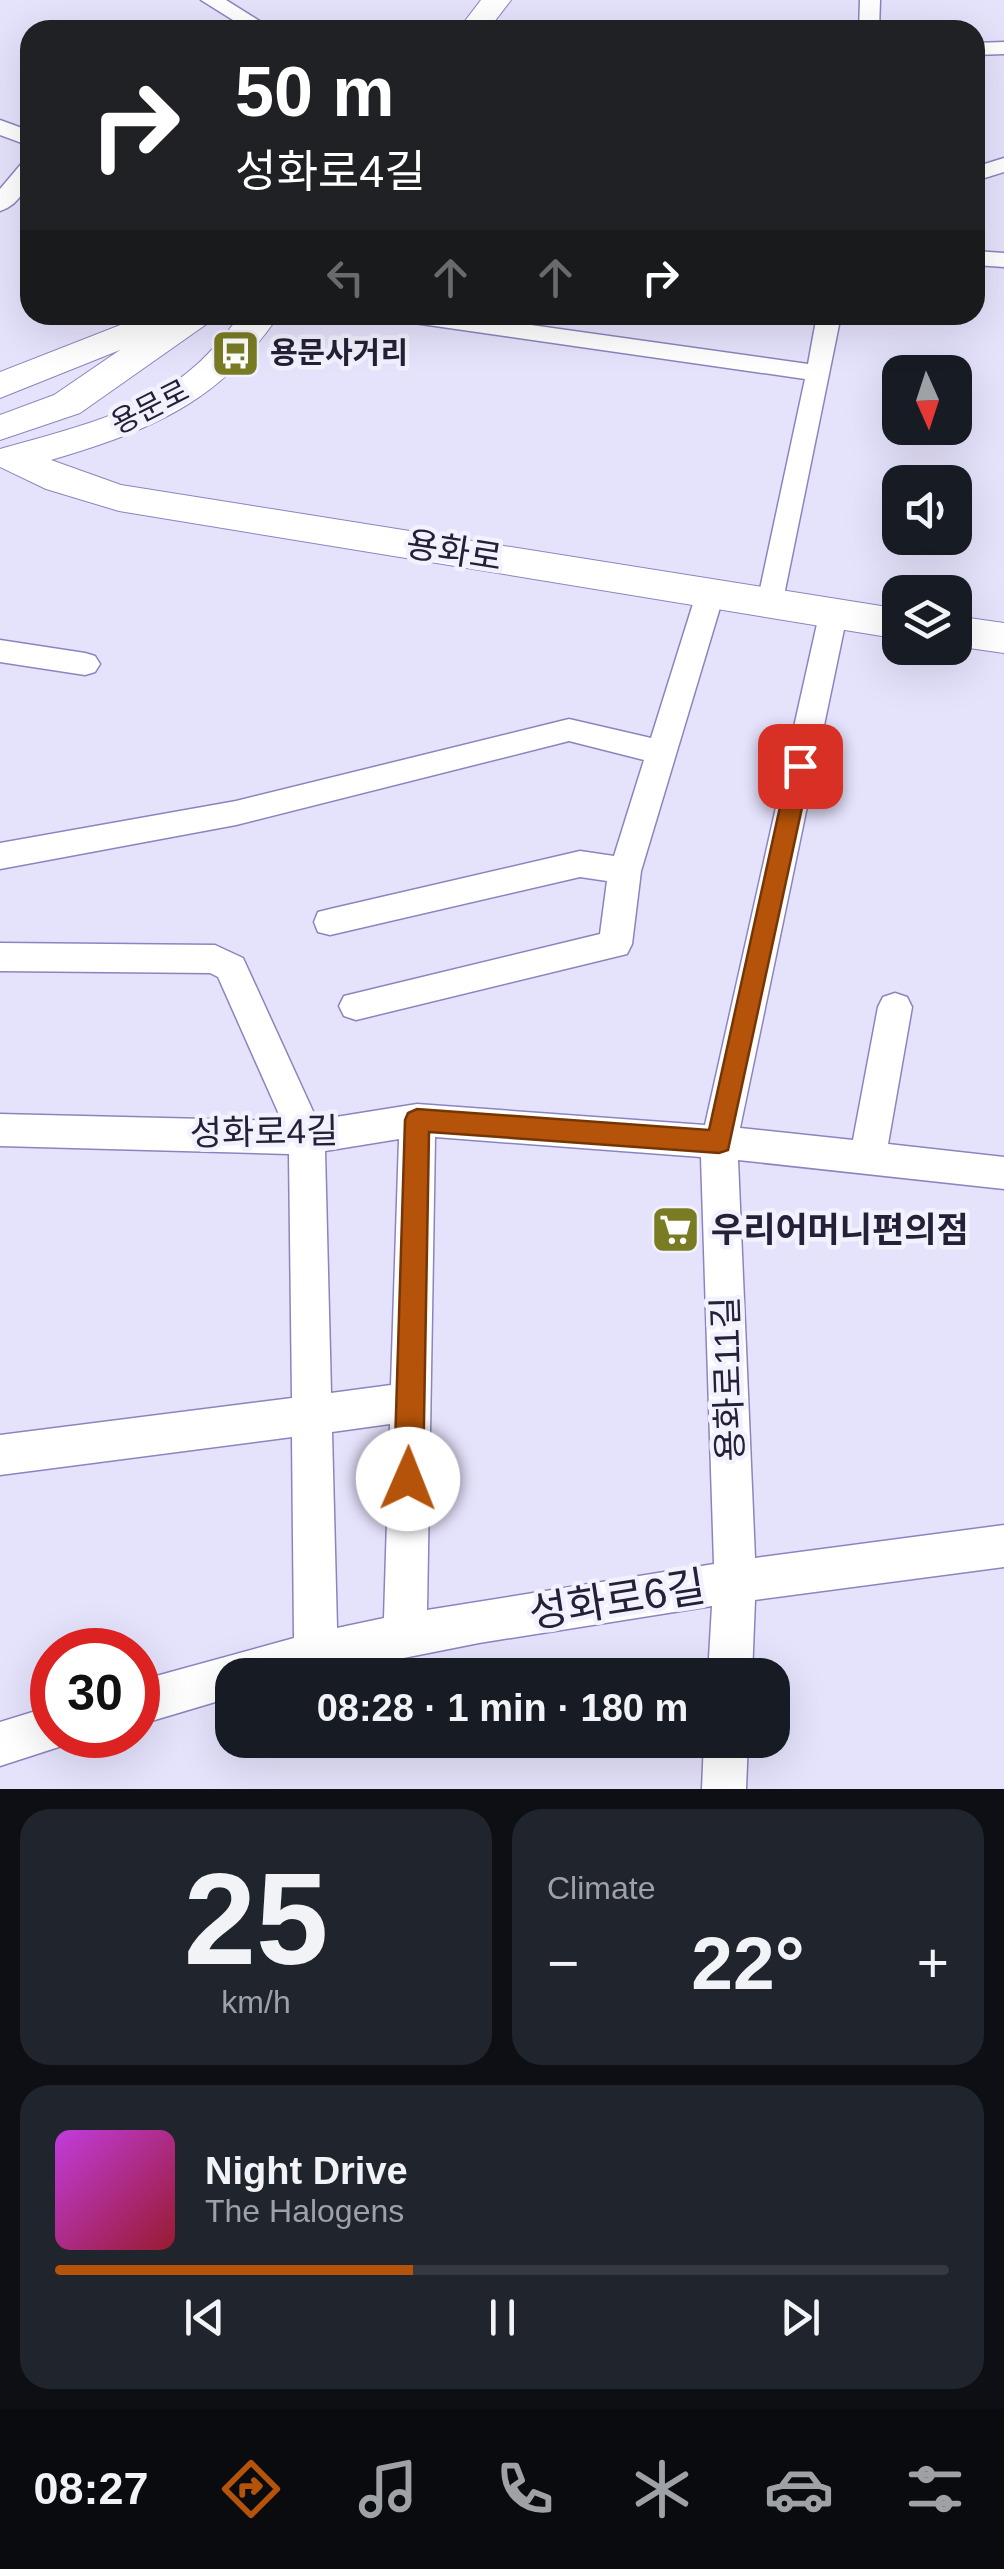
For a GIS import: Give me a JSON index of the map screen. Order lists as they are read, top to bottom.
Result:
{
  "streets": {
    "main road": ["용문로", "용화로"],
    "street": ["성화로4길", "용화로11길", "성화로6길"]
  },
  "crossings": [
    ["용문로", "용화로"],
    ["용화로", "용화로11길"],
    ["성화로4길", "용화로11길"],
    ["용화로11길", "성화로6길"]
  ],
  "places": {
    "bus stop": ["용문사거리"],
    "supermarket": ["우리어머니편의점"]
  },
  "north": "bottom",
  "page": {
    "turn": ["50 m", "성화로4길"],
    "limit": "30",
    "trip": "08:28 · 1 min · 180 m",
    "tile": [
      ["25", "km/h"],
      "Climate"
    ],
    "heat": ["−", "22°", "+"],
    "song": ["Night Drive", "The Halogens"],
    "tabs": "08:27"
  }
}
